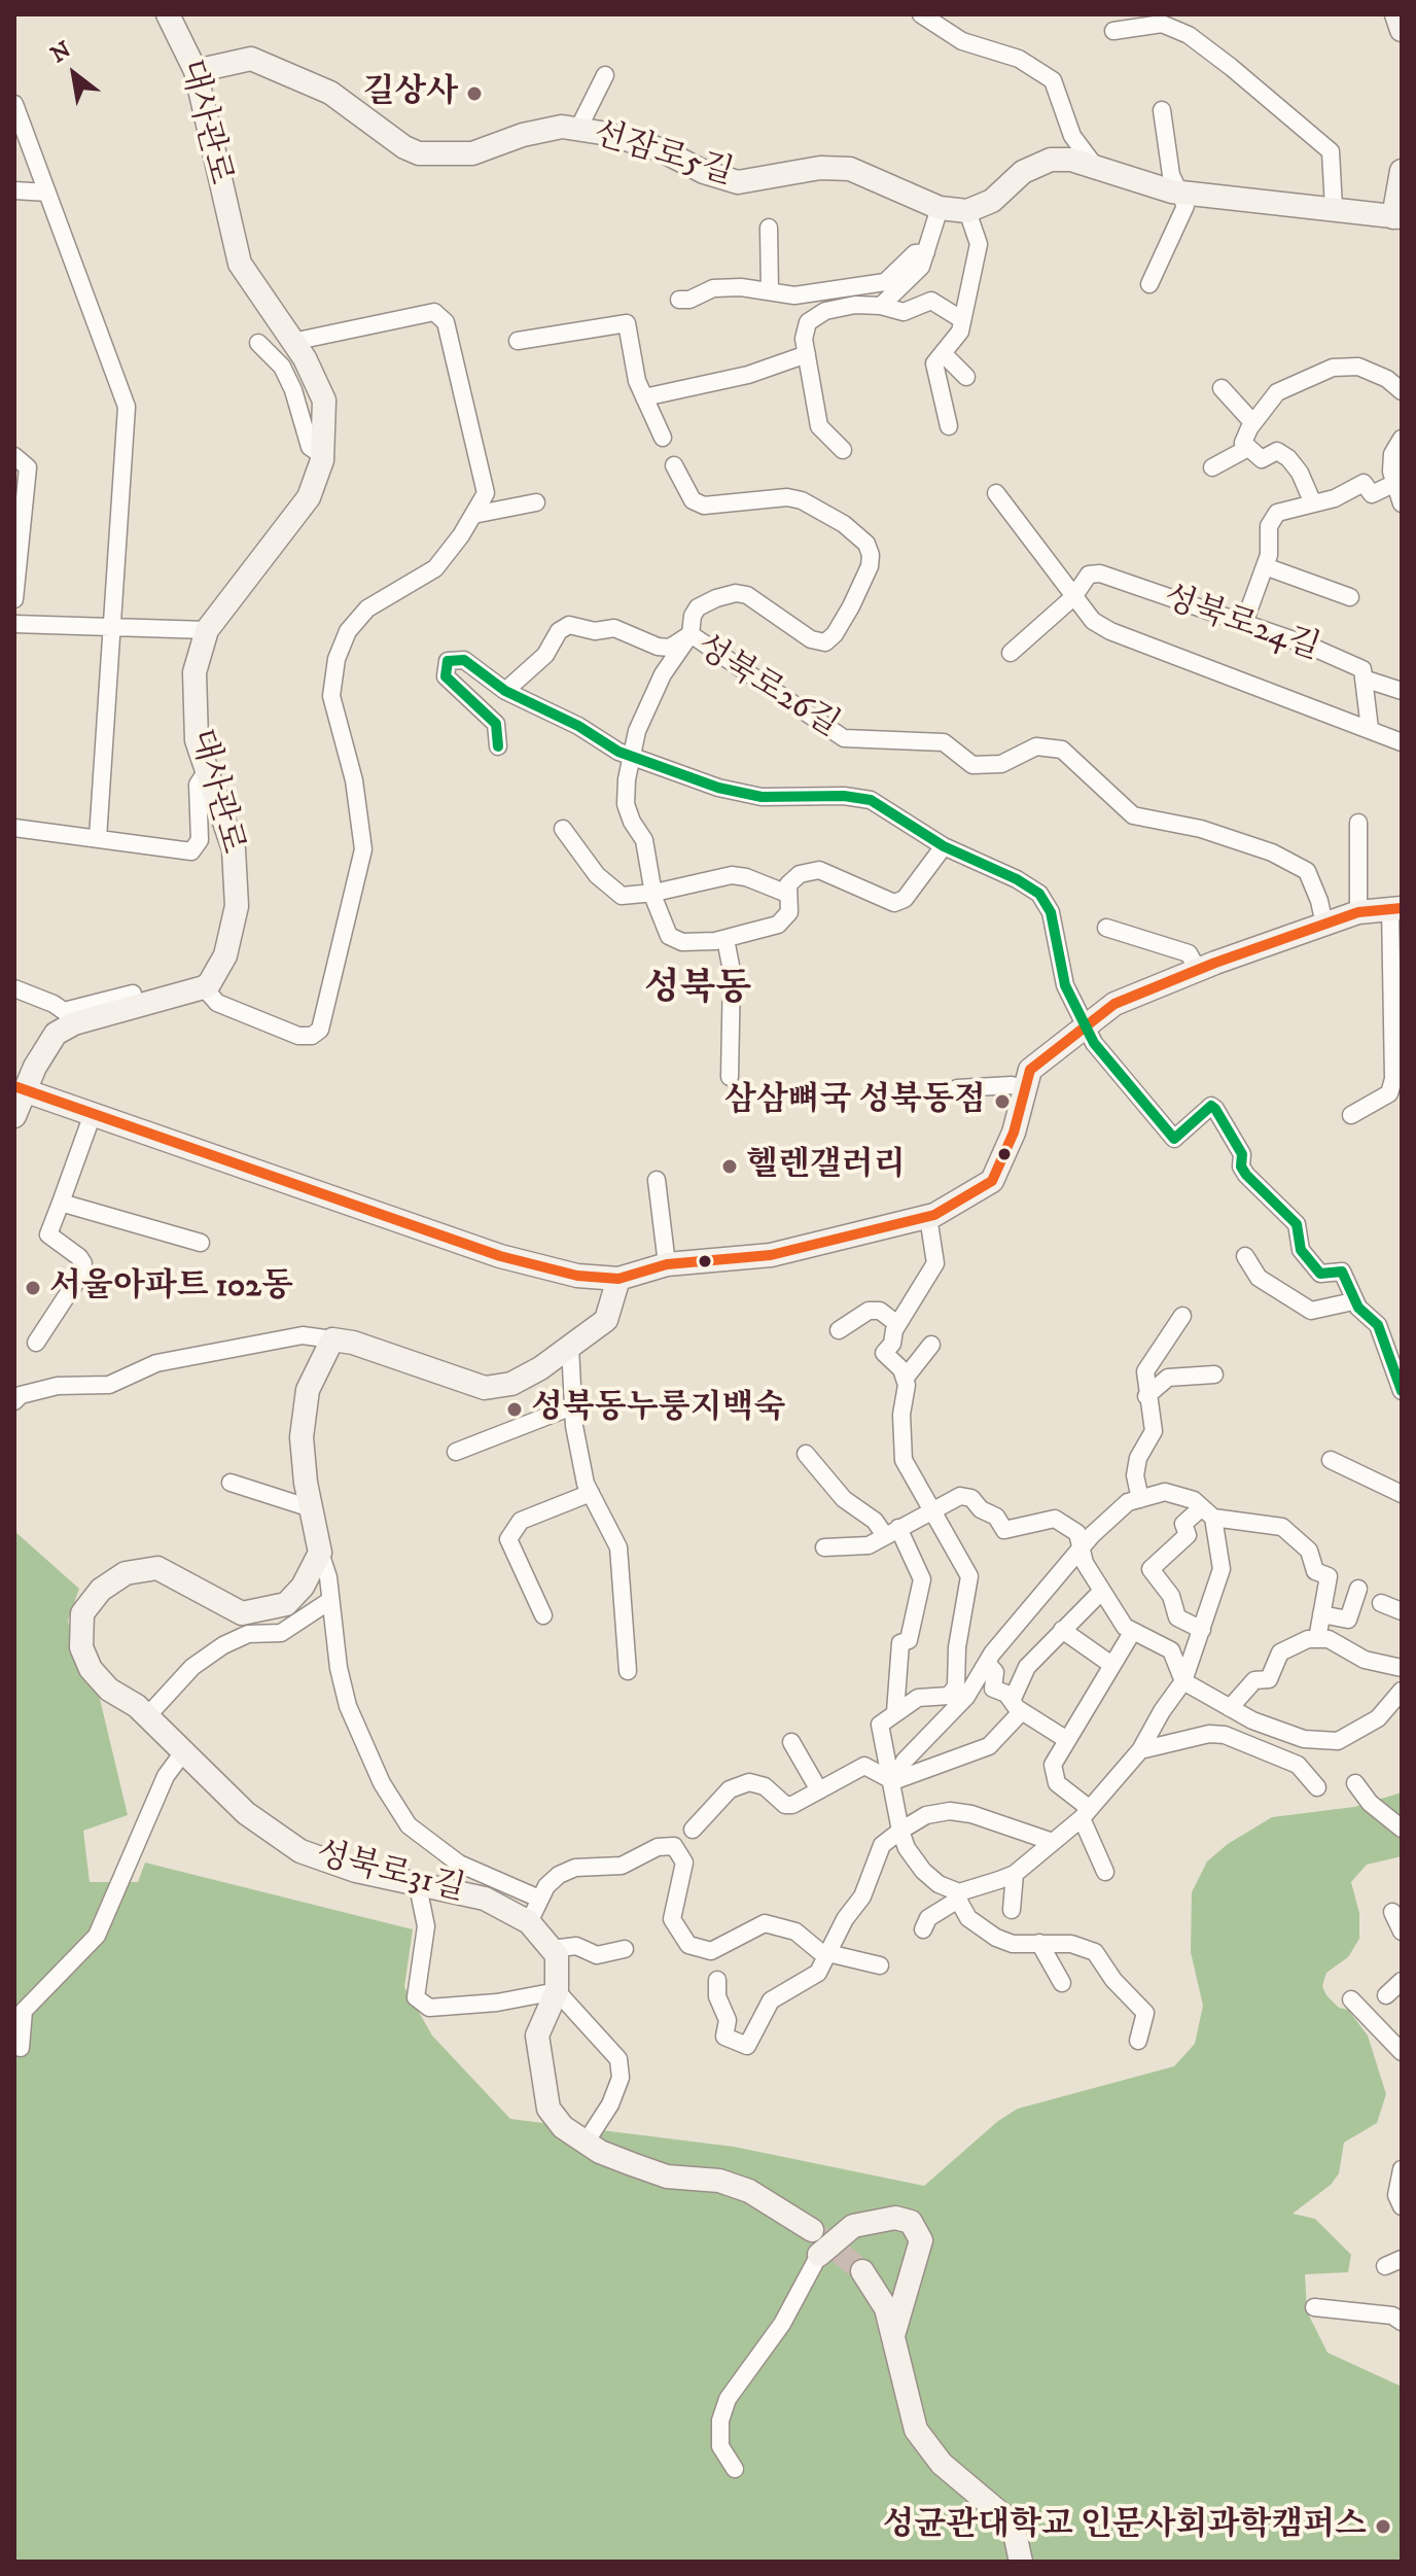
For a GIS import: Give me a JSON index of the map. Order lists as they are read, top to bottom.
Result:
{
  "streets": {
    "street": [
      "대사관로",
      "선잠로5길",
      "성북로24길",
      "성북로26길",
      "성북로31길"
    ]
  },
  "crossings": [
    ["대사관로", "선잠로5길"]
  ],
  "districts": ["성북동"],
  "places": [
    "길상사",
    "삼삼뼈국 성북동점",
    "헬렌갤러리",
    "서울아파트 102동",
    "성북동누룽지백숙",
    "성균관대학교 인문사회과학캠퍼스"
  ],
  "north": "top left"
}
